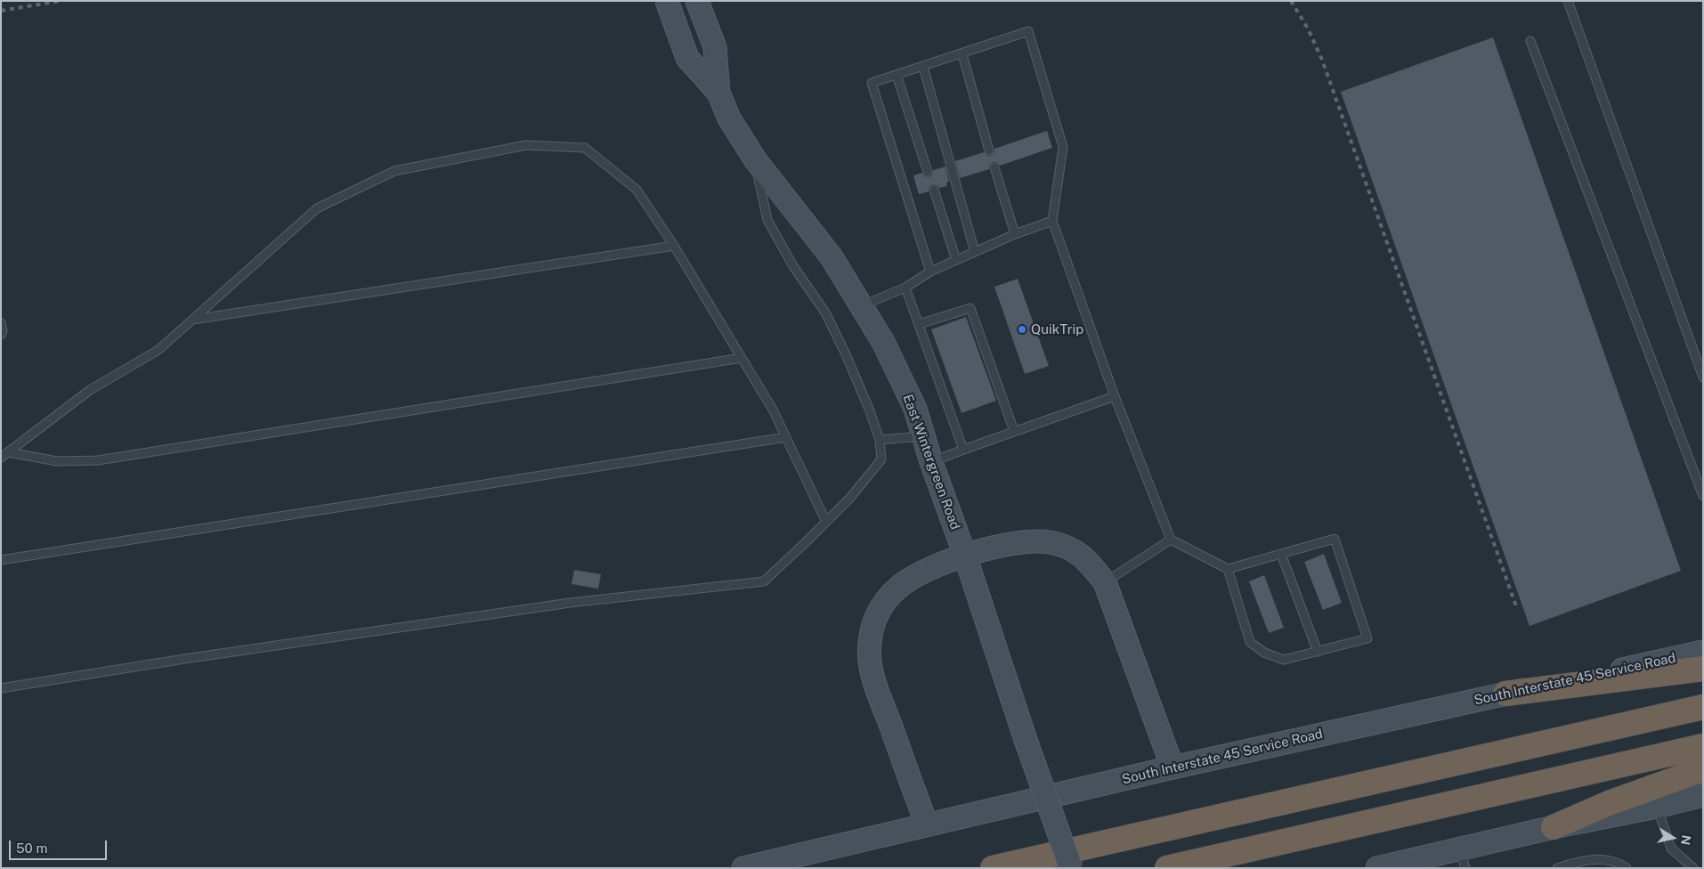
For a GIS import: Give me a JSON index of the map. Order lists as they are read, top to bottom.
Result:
{
  "streets": {
    "main road": ["East Wintergreen Road", "South Interstate 45 Service Road"]
  },
  "places": ["QuikTrip"],
  "scale_bar": "50 m",
  "north": "right"
}
